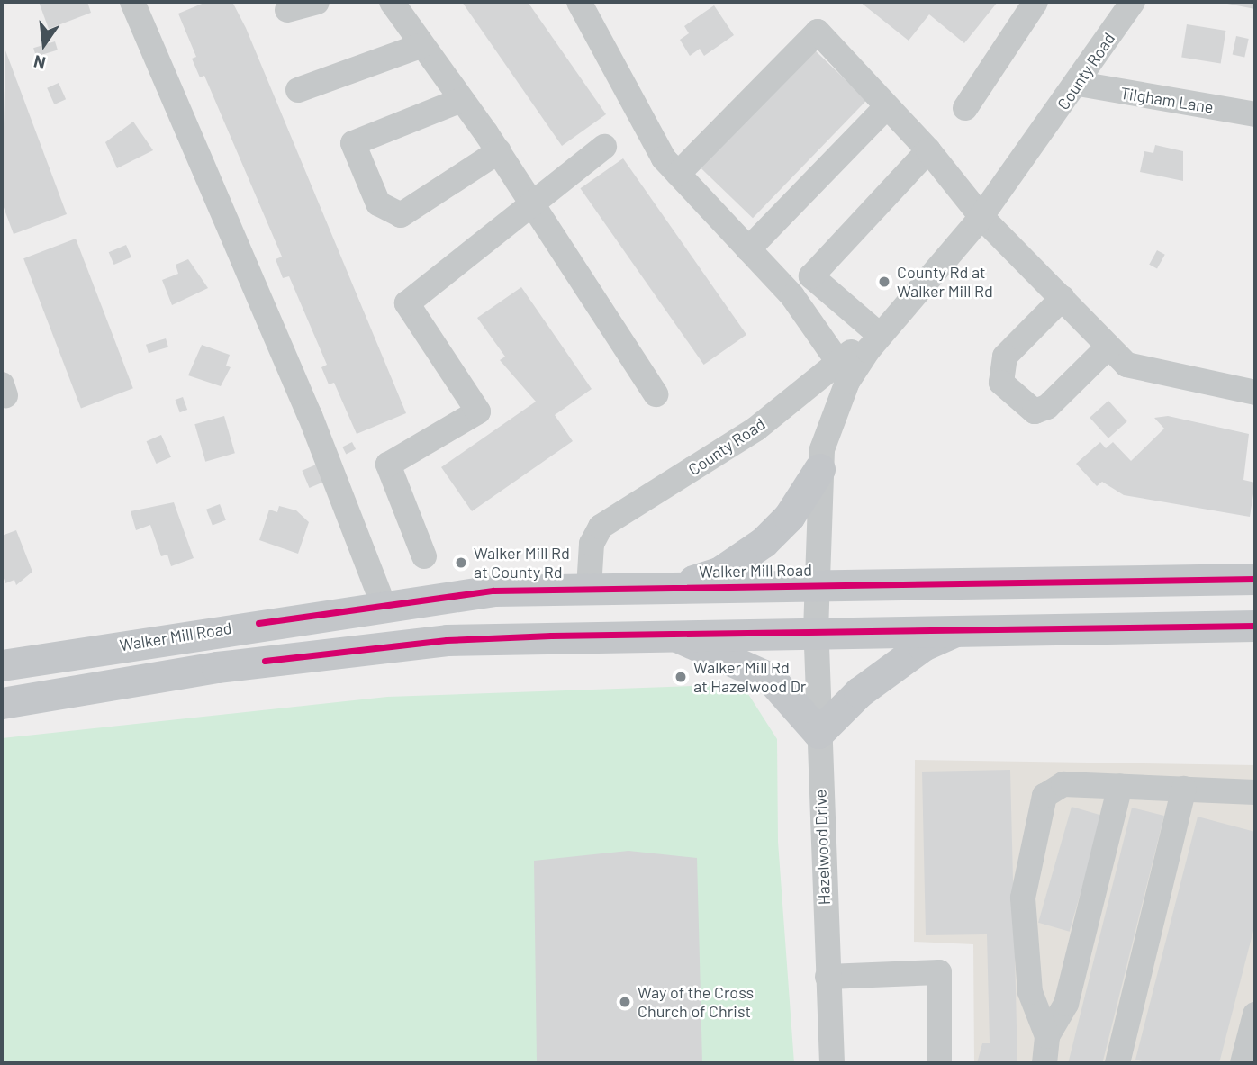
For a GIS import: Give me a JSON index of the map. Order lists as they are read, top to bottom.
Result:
{
  "streets": {
    "main road": ["Walker Mill Road"],
    "street": ["County Road", "Tilgham Lane", "Hazelwood Drive"]
  },
  "crossings": [
    ["County Road", "Tilgham Lane"],
    ["County Road", "Walker Mill Road"],
    ["County Road", "Hazelwood Drive"]
  ],
  "places": [
    "County Rd at Walker Mill Rd",
    "Walker Mill Rd at County Rd",
    "Walker Mill Rd at Hazelwood Dr",
    "Way of the Cross Church of Christ"
  ],
  "north": "bottom"
}
